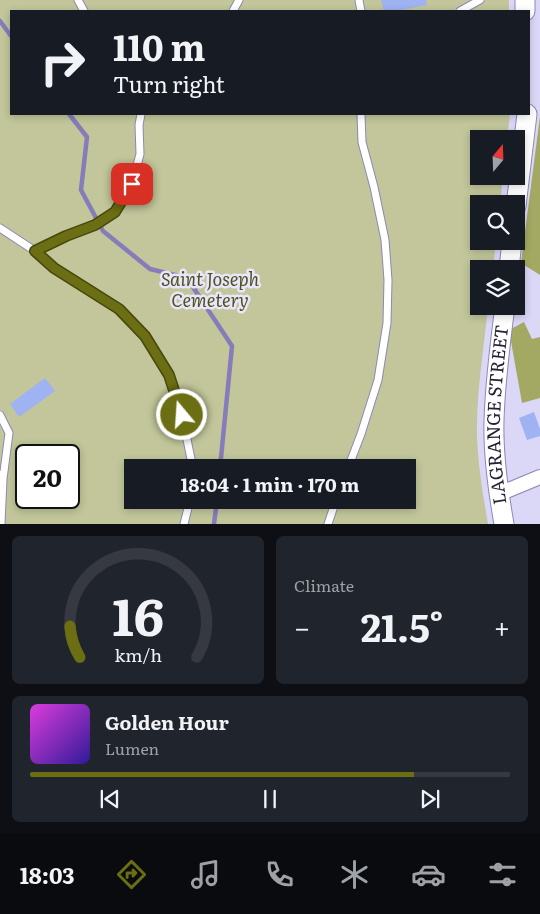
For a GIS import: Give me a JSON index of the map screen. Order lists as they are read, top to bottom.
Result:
{
  "streets": {
    "main road": ["LAGRANGE STREET"]
  },
  "parks": ["Saint Joseph Cemetery"],
  "north": "top",
  "page": {
    "turn": ["110 m", "Turn right"],
    "limit": "20",
    "trip": "18:04 · 1 min · 170 m",
    "tile": "Climate",
    "heat": ["−", "21.5°", "+"],
    "song": ["Golden Hour", "Lumen"],
    "tabs": "18:03",
    "gauge": ["16", "km/h"]
  }
}
